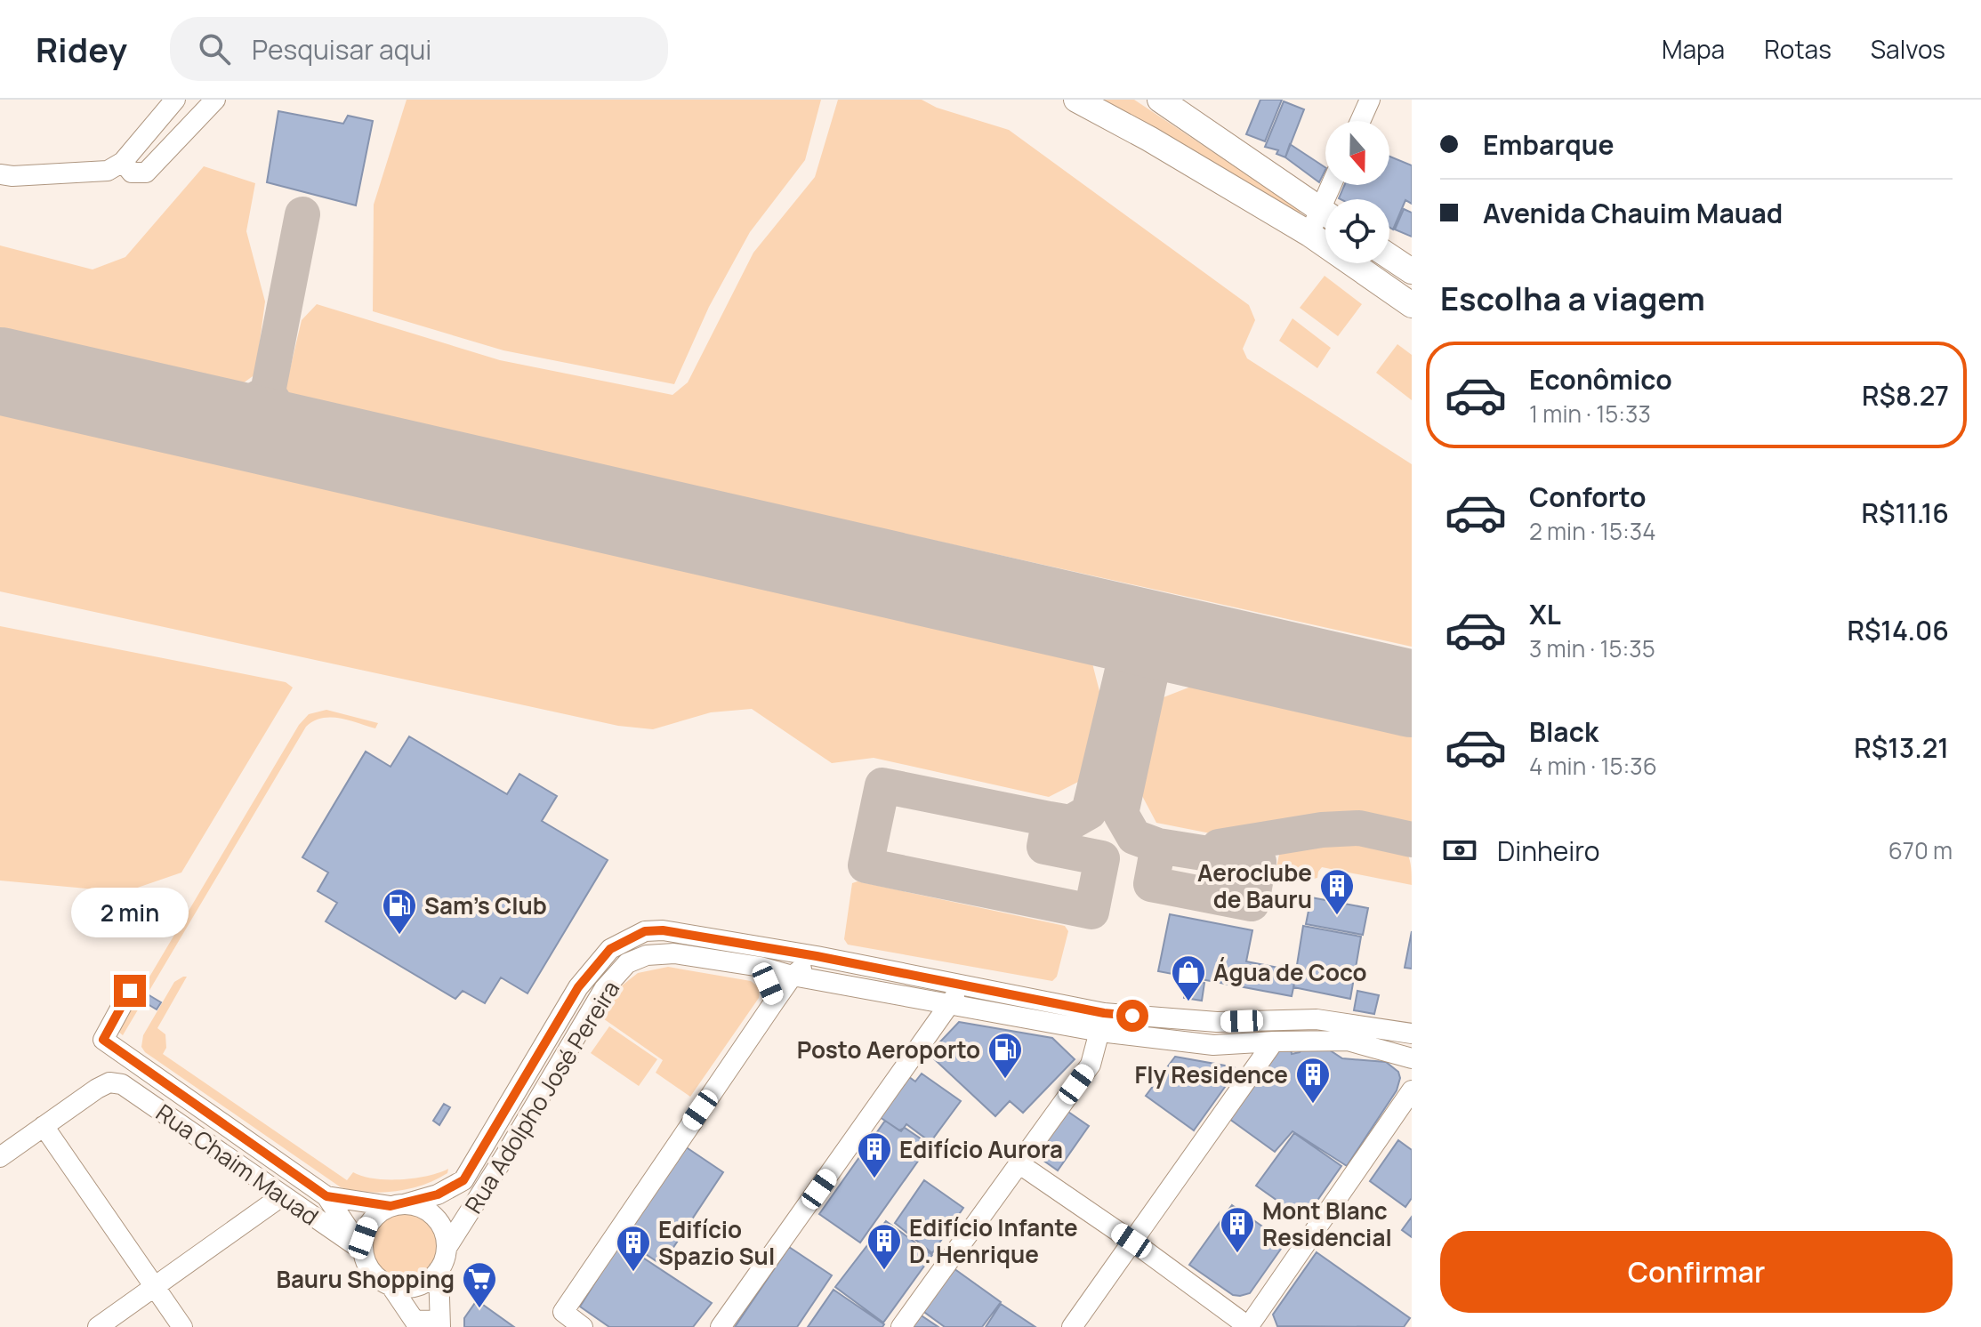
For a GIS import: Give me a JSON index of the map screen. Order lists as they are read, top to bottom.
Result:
{
  "streets": {
    "street": ["Rua Adolpho José Pereira", "Rua Chaim Mauad"]
  },
  "crossings": [
    ["Rua Adolpho José Pereira", "Rua Chaim Mauad"]
  ],
  "places": {
    "building": [
      "Aeroclube de Bauru",
      "Fly Residence",
      "Edifício Aurora",
      "Mont Blanc Residencial",
      "Edifício Infante D. Henrique",
      "Edifício Spazio Sul"
    ],
    "fuel station": ["Sam's Club", "Posto Aeroporto"],
    "shop": ["Água de Coco"],
    "supermarket": ["Bauru Shopping"]
  },
  "north": "bottom",
  "page": {
    "header": "Ridey",
    "search": "Pesquisar aqui",
    "nav": ["Mapa", "Rotas", "Salvos"],
    "banner": ["Embarque", "Avenida Chauim Mauad"],
    "heading": "Escolha a viagem",
    "list": [
      {
        "name": "Econômico",
        "note": "1 min · 15:33",
        "value": "R$8.27"
      },
      {
        "name": "Conforto",
        "note": "2 min · 15:34",
        "value": "R$11.16"
      },
      {
        "name": "XL",
        "note": "3 min · 15:35",
        "value": "R$14.06"
      },
      {
        "name": "Black",
        "note": "4 min · 15:36",
        "value": "R$13.21"
      }
    ],
    "pay": ["Dinheiro", "670 m"],
    "bubble": "2 min",
    "buttons": "Confirmar"
  }
}
